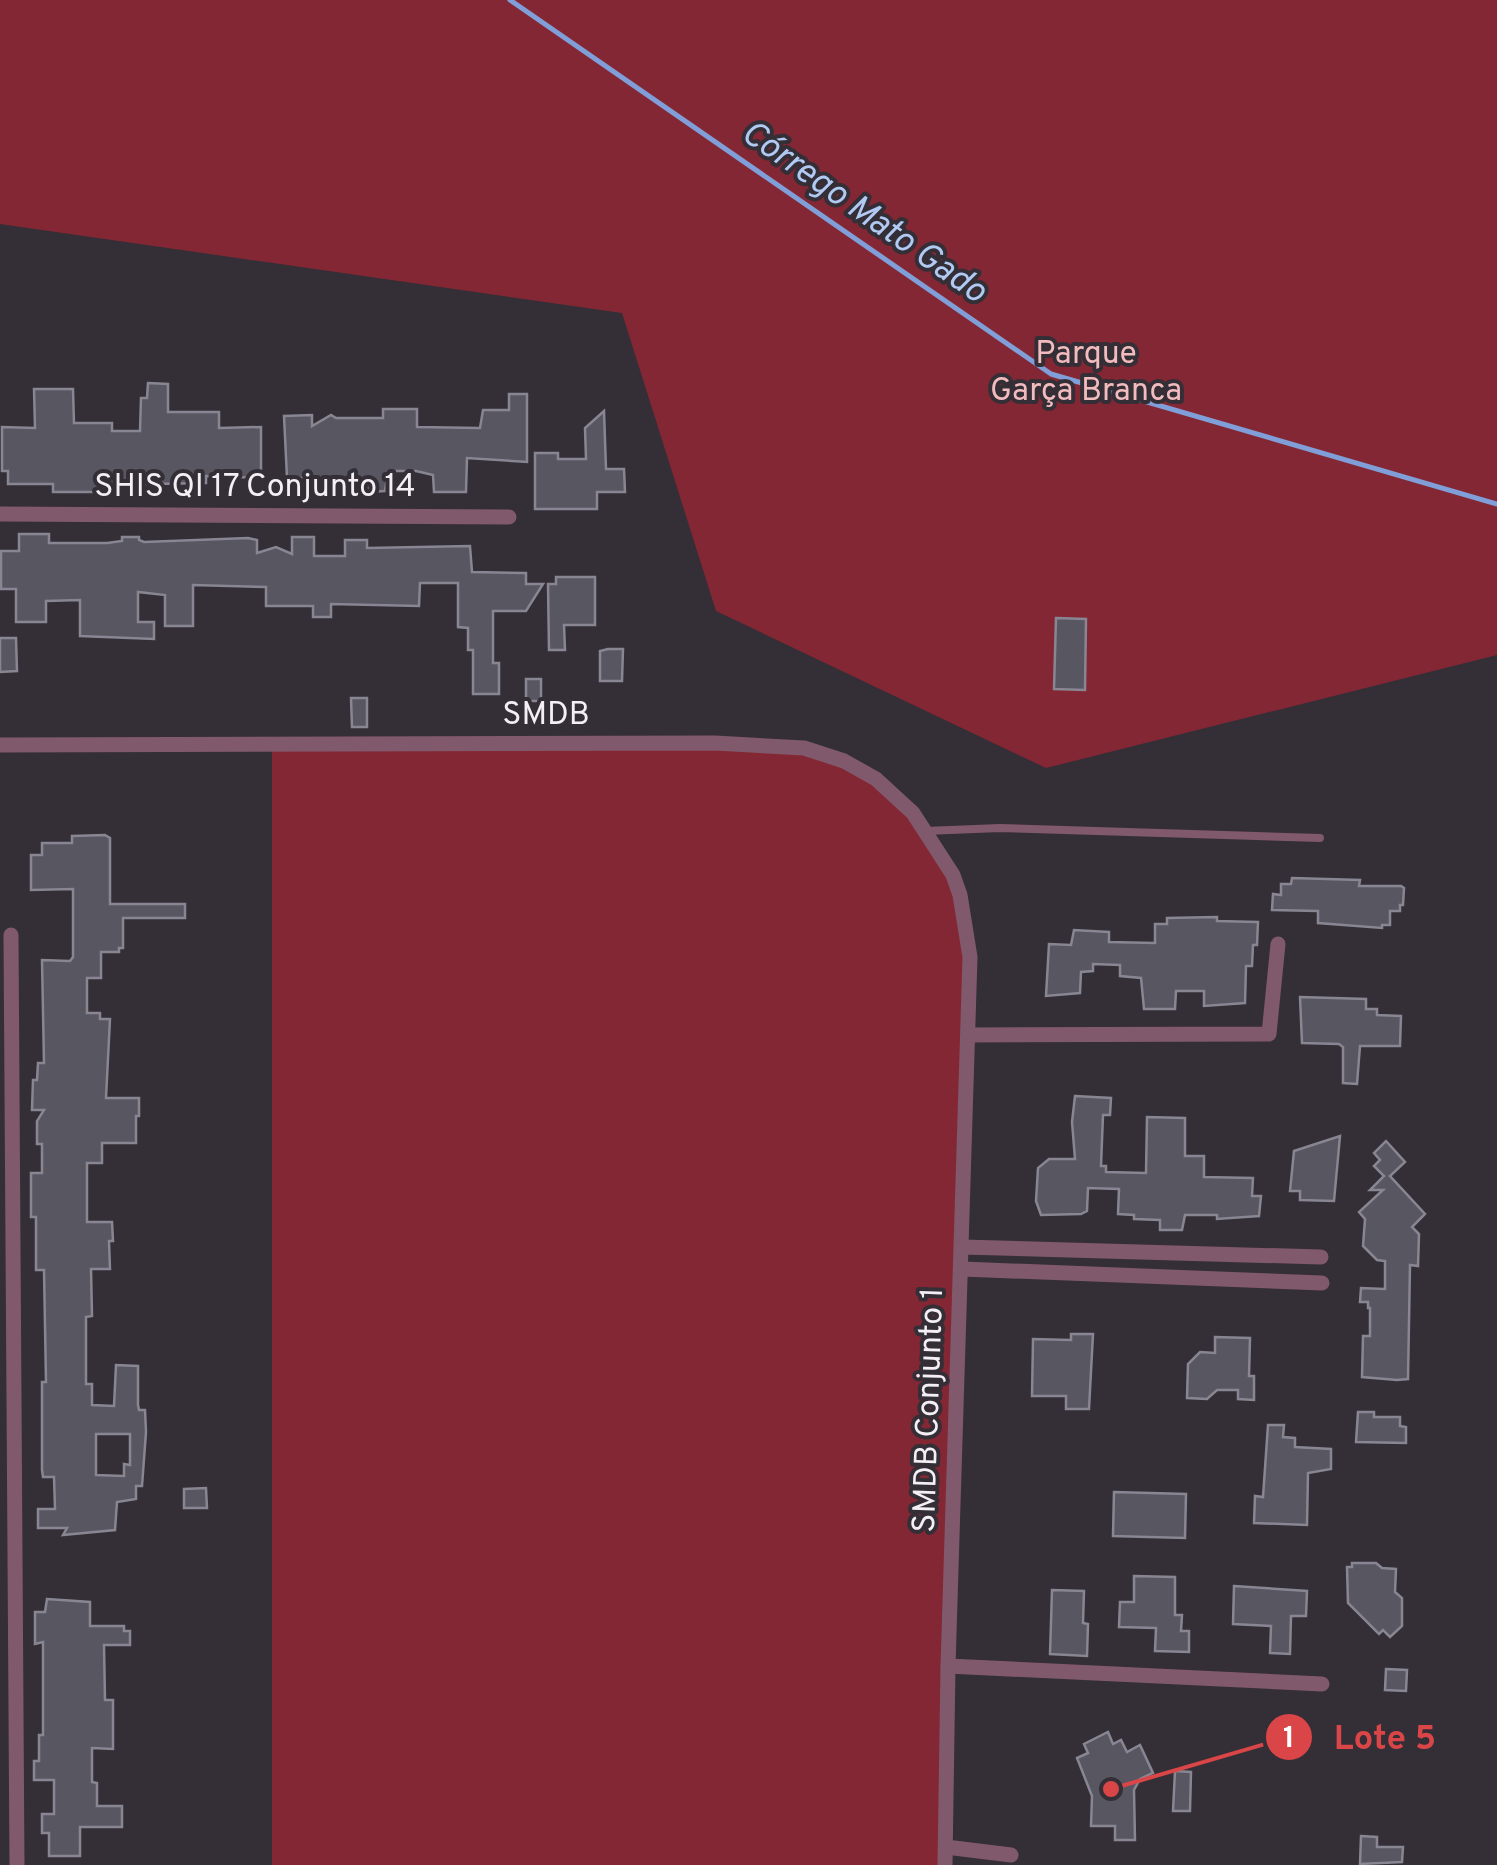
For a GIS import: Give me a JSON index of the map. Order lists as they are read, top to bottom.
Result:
{
  "streets": {
    "street": ["SHIS QI 17 Conjunto 14", "SMDB", "SMDB Conjunto 1"]
  },
  "crossings": [
    ["SMDB", "SMDB Conjunto 1"]
  ],
  "water": ["Córrego Mato Gado"],
  "parks": ["Parque Garça Branca"],
  "places": ["Lote 5"]
}
